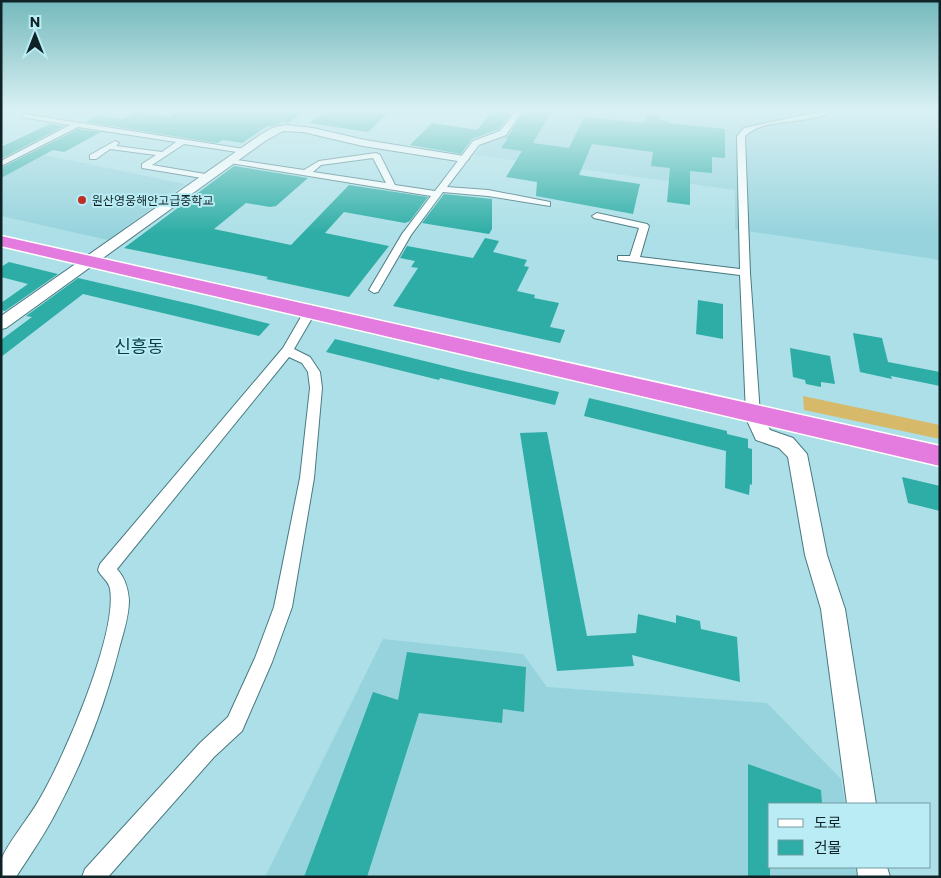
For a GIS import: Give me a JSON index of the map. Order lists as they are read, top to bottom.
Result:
{
  "districts": ["신흥동"],
  "places": ["원산영웅해안고급중학교"],
  "legend": ["도로", "건물"],
  "north": "top"
}
